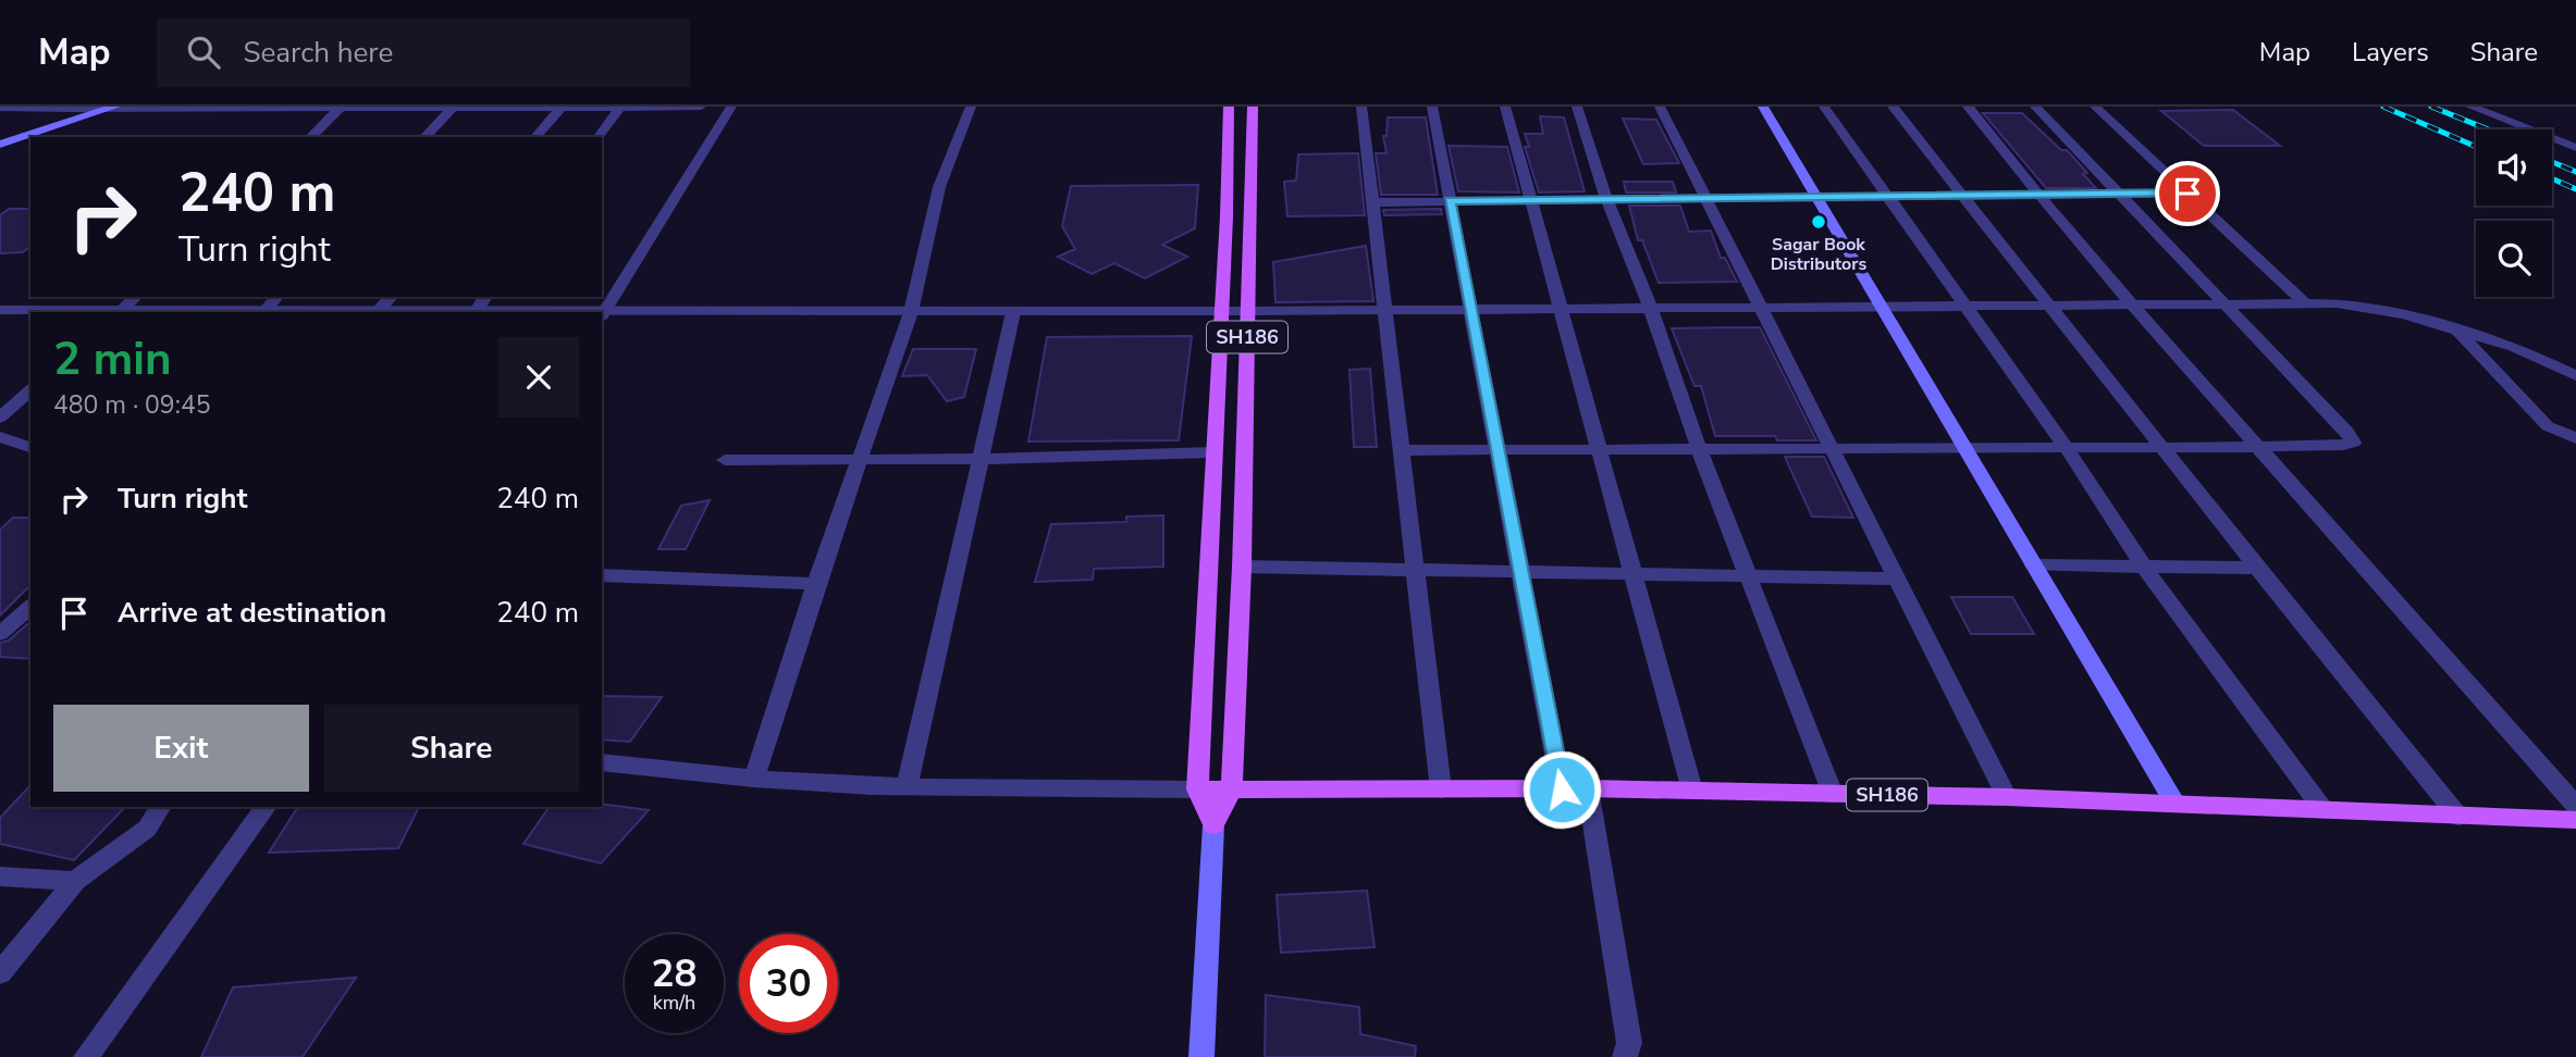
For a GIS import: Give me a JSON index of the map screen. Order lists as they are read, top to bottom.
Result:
{
  "streets": {
    "main road": ["SH186"]
  },
  "places": ["Sagar Book Distributors"],
  "page": {
    "header": "Map",
    "search": "Search here",
    "nav": ["Map", "Layers", "Share"],
    "turn": ["240 m", "Turn right"],
    "heading": ["2 min", "480 m · 09:45"],
    "list": [
      {
        "name": "Turn right",
        "value": "240 m"
      },
      {
        "name": "Arrive at destination",
        "value": "240 m"
      }
    ],
    "buttons": ["Exit", "Share"],
    "speed": "28 km/h",
    "limit": "30"
  }
}
